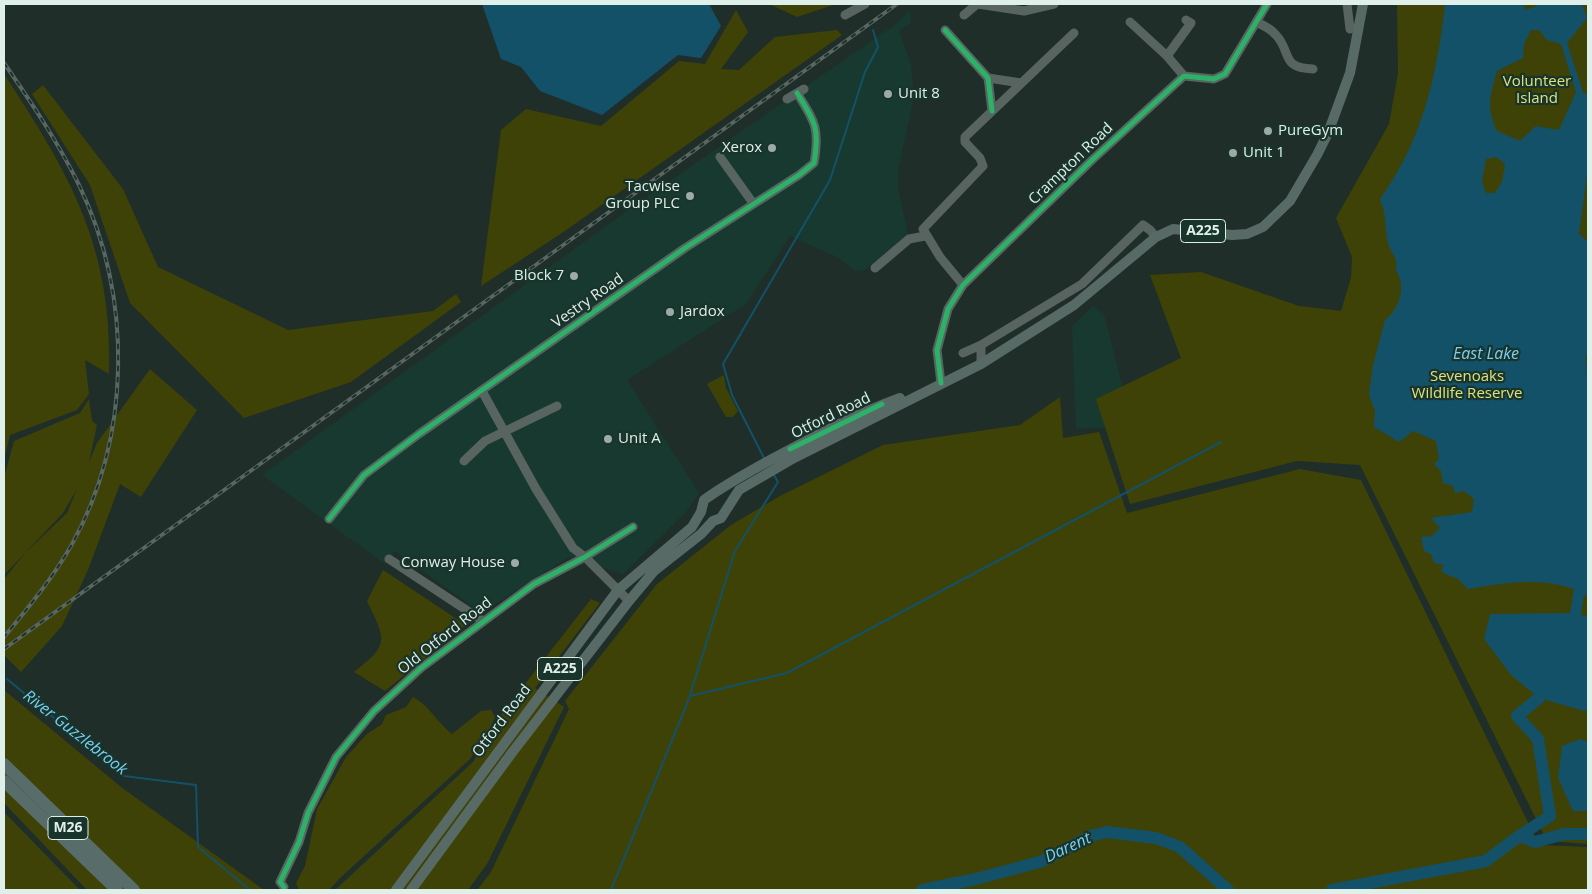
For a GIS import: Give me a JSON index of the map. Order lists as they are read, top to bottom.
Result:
{
  "streets": {
    "highway": ["M26"],
    "main road": ["A225", "Otford Road"],
    "street": ["Crampton Road", "Vestry Road", "Old Otford Road"]
  },
  "crossings": [
    ["Crampton Road", "Otford Road"]
  ],
  "water": ["East Lake", "River Guzzlebrook", "Darent"],
  "parks": ["Volunteer Island", "Sevenoaks Wildlife Reserve"],
  "places": [
    "Unit 8",
    "PureGym",
    "Xerox",
    "Unit 1",
    "Tacwise Group PLC",
    "Block 7",
    "Jardox",
    "Unit A",
    "Conway House"
  ]
}
